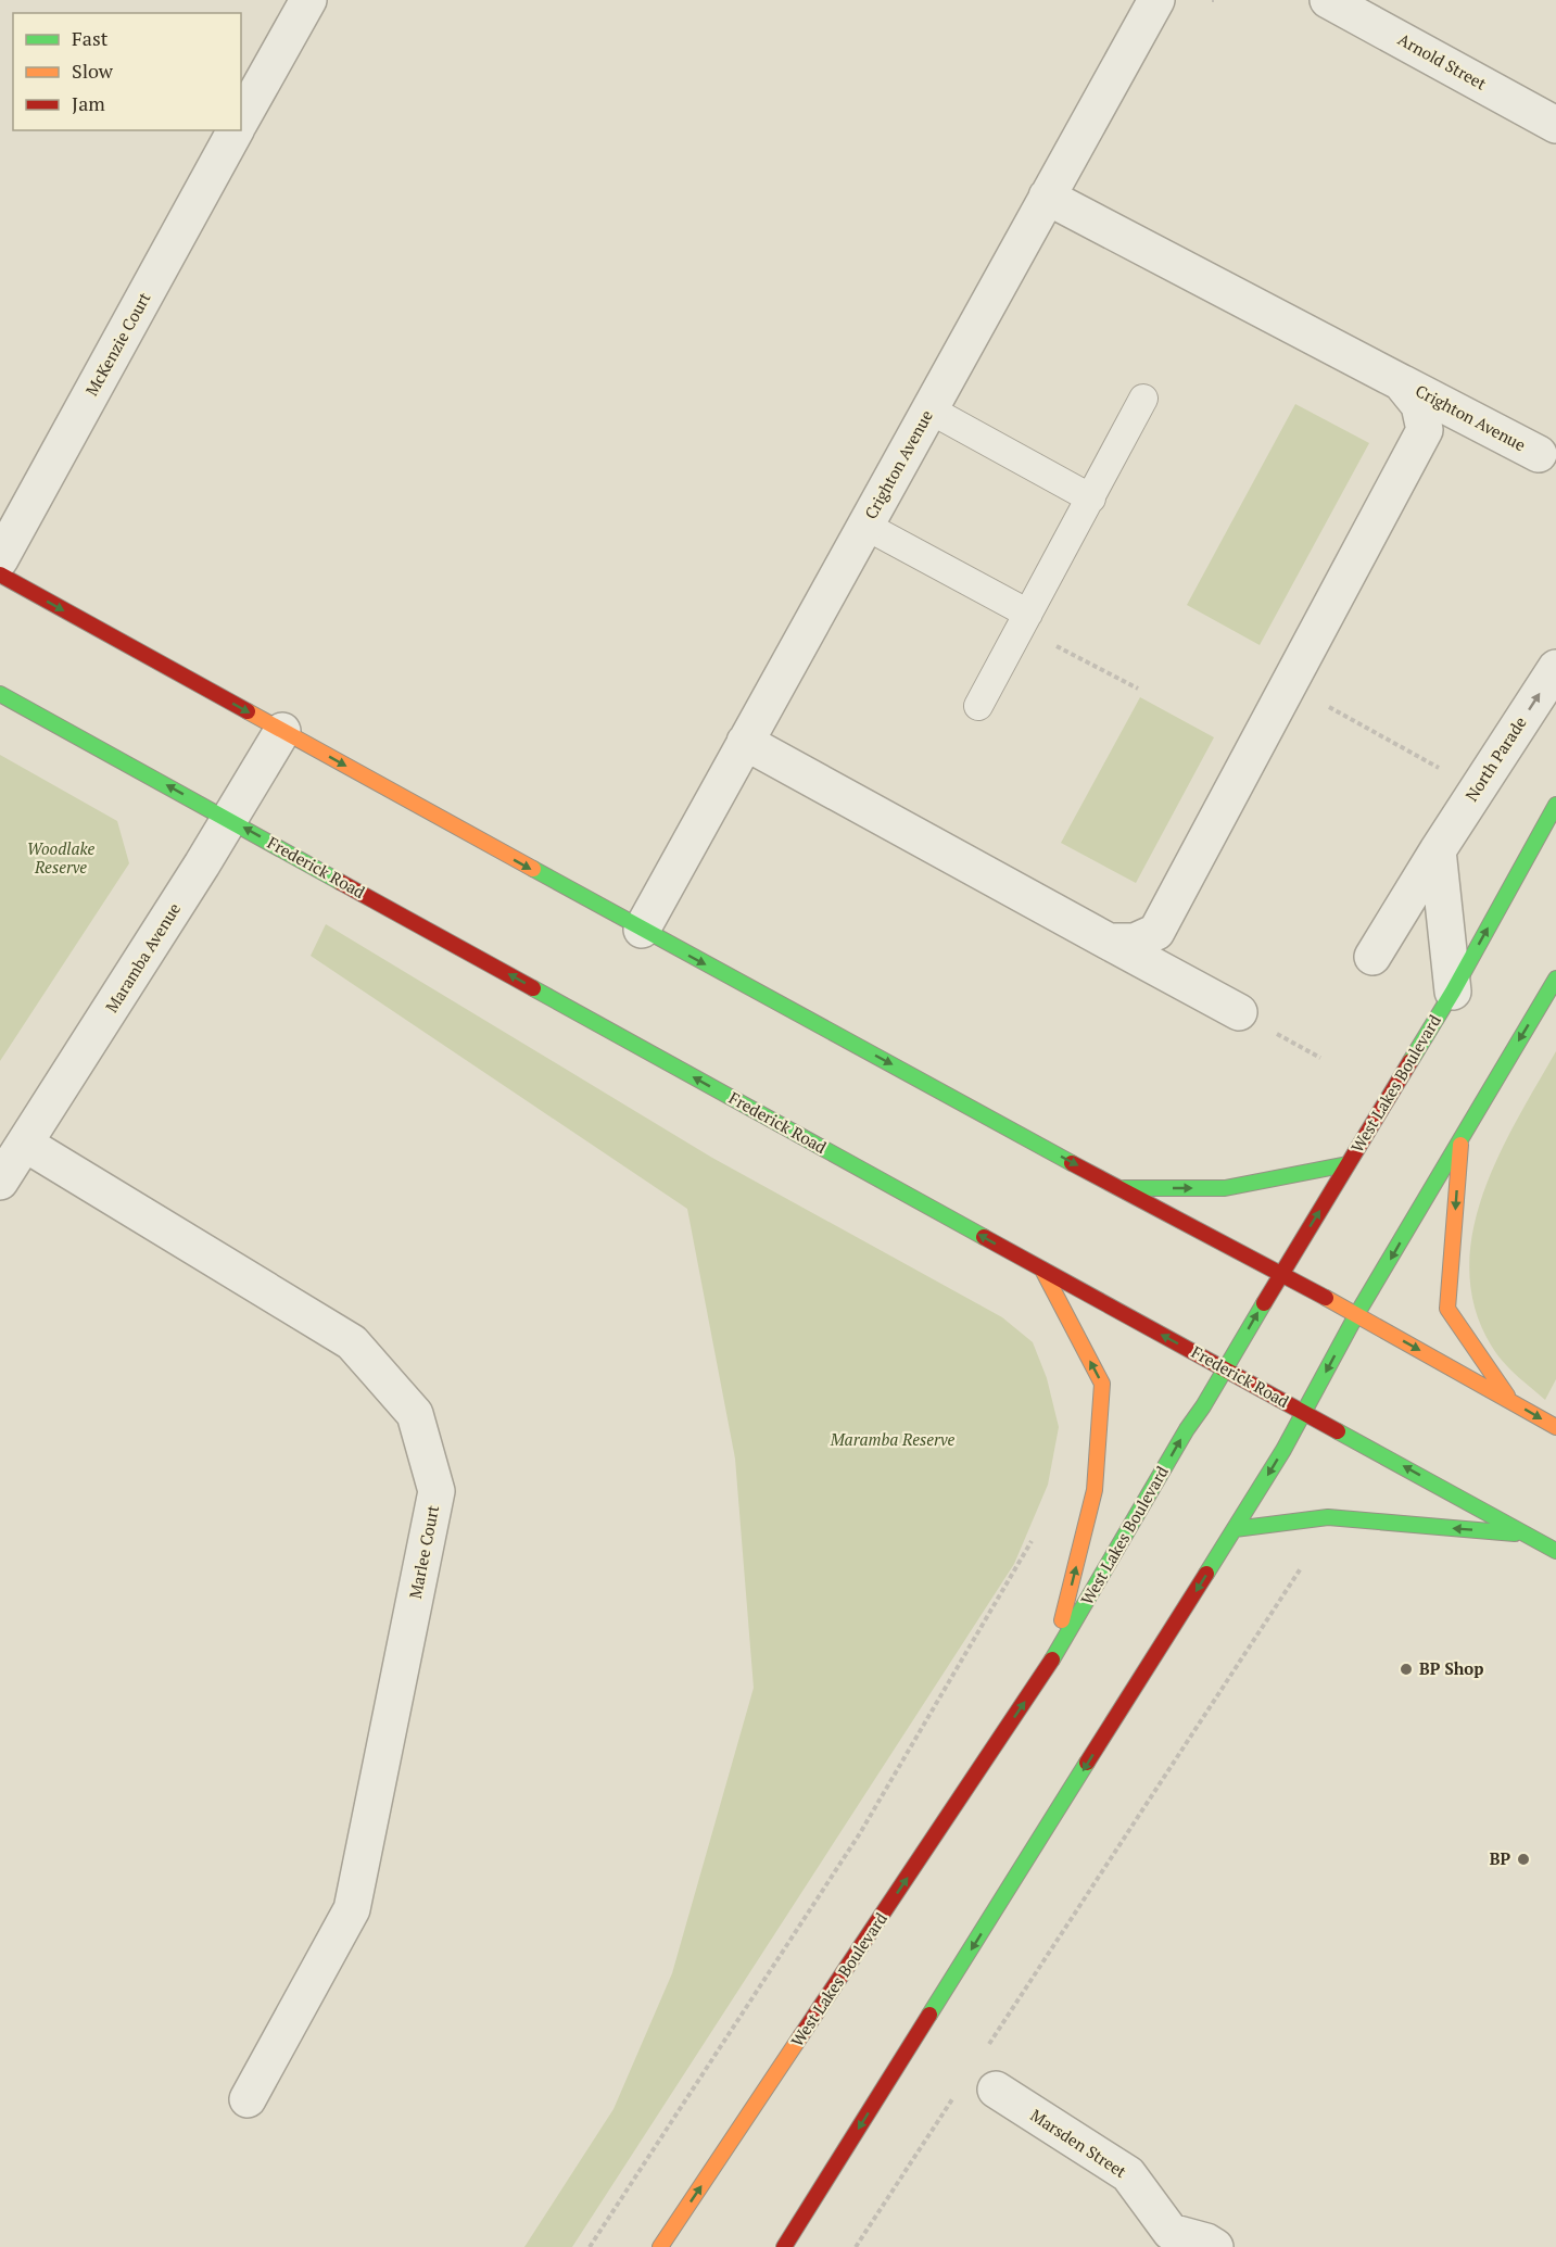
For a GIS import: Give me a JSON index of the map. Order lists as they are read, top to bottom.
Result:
{
  "streets": {
    "main road": ["Frederick Road", "West Lakes Boulevard"],
    "street": [
      "Arnold Street",
      "McKenzie Court",
      "Crighton Avenue",
      "North Parade",
      "Maramba Avenue",
      "Marlee Court",
      "Marsden Street"
    ]
  },
  "crossings": [
    ["Frederick Road", "Maramba Avenue"],
    ["Frederick Road", "West Lakes Boulevard"],
    ["Maramba Avenue", "Marlee Court"]
  ],
  "parks": ["Woodlake Reserve", "Maramba Reserve"],
  "places": ["BP Shop", "BP"],
  "legend": ["Fast", "Slow", "Jam"]
}
